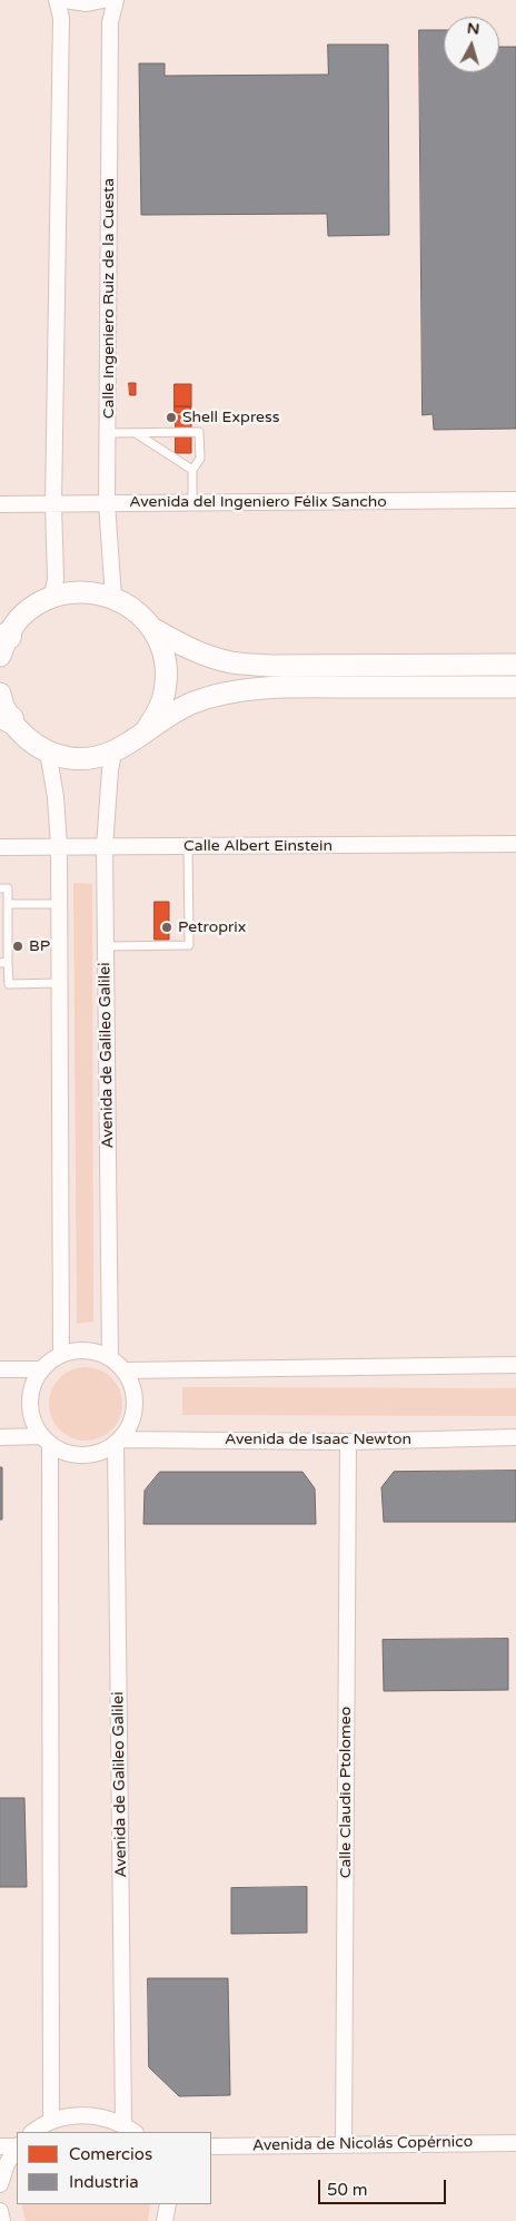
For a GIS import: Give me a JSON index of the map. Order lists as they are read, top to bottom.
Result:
{
  "streets": {
    "street": [
      "Calle Ingeniero Ruiz de la Cuesta",
      "Avenida del Ingeniero Félix Sancho",
      "Calle Albert Einstein",
      "Avenida de Galileo Galilei",
      "Avenida de Isaac Newton",
      "Calle Claudio Ptolomeo",
      "Avenida de Nicolás Copérnico"
    ]
  },
  "crossings": [
    ["Calle Ingeniero Ruiz de la Cuesta", "Avenida del Ingeniero Félix Sancho"],
    ["Calle Albert Einstein", "Avenida de Galileo Galilei"],
    ["Avenida de Galileo Galilei", "Avenida de Isaac Newton"],
    ["Avenida de Isaac Newton", "Calle Claudio Ptolomeo"],
    ["Calle Claudio Ptolomeo", "Avenida de Nicolás Copérnico"]
  ],
  "places": ["Shell Express", "Petroprix", "BP"],
  "legend": ["Comercios", "Industria"],
  "scale_bar": "50 m",
  "north": "top"
}
